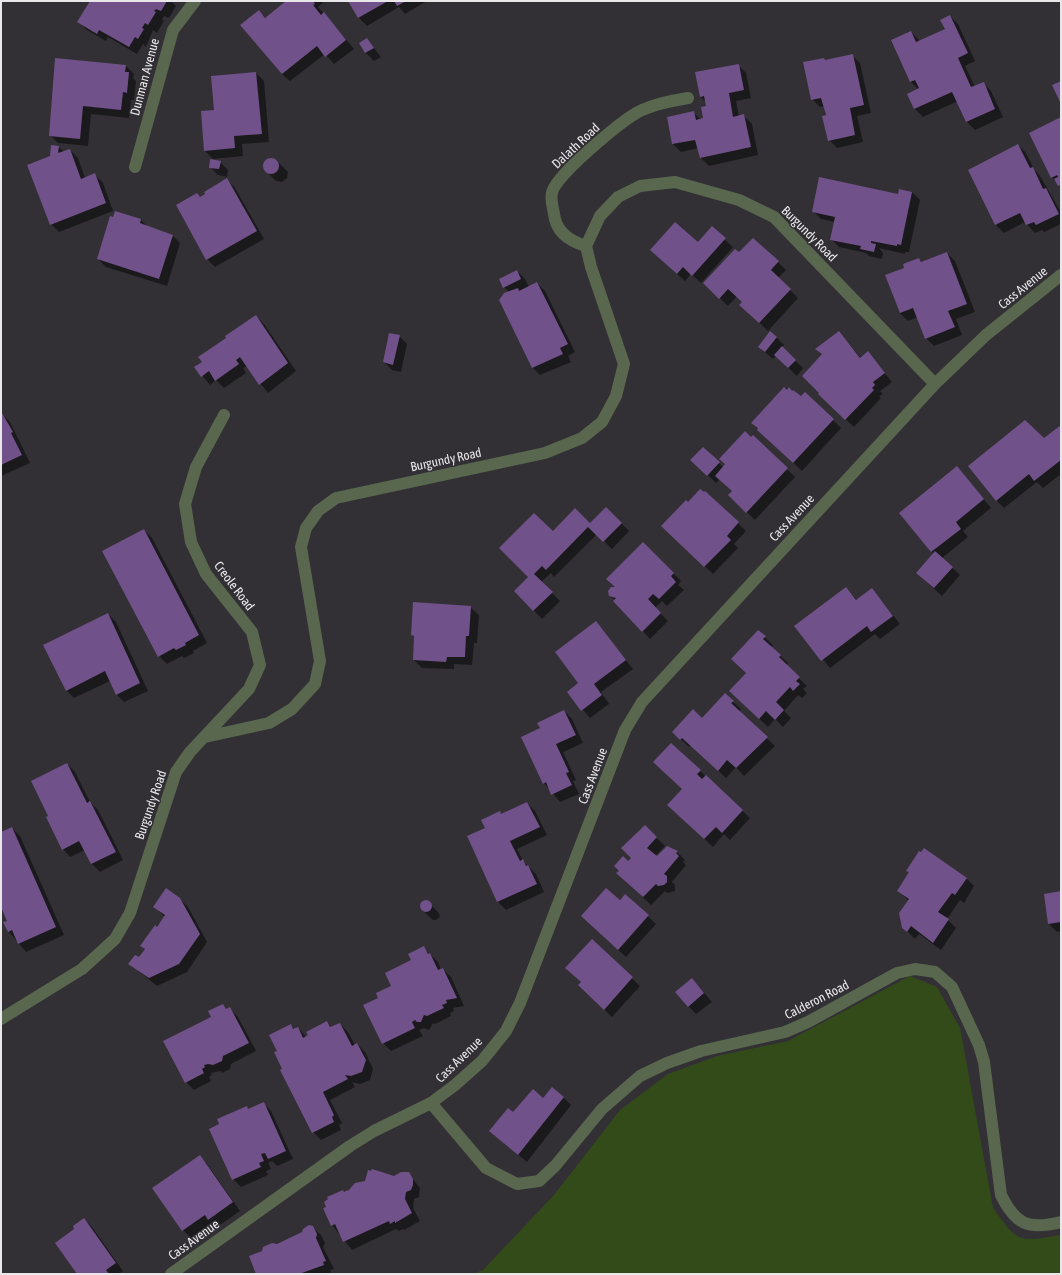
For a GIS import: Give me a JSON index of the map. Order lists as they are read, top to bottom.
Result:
{
  "streets": {
    "street": [
      "Dunman Avenue",
      "Dalath Road",
      "Burgundy Road",
      "Cass Avenue",
      "Creole Road",
      "Calderon Road"
    ]
  },
  "crossings": [
    ["Dalath Road", "Burgundy Road"],
    ["Burgundy Road", "Cass Avenue"],
    ["Burgundy Road", "Creole Road"],
    ["Cass Avenue", "Calderon Road"]
  ]
}
